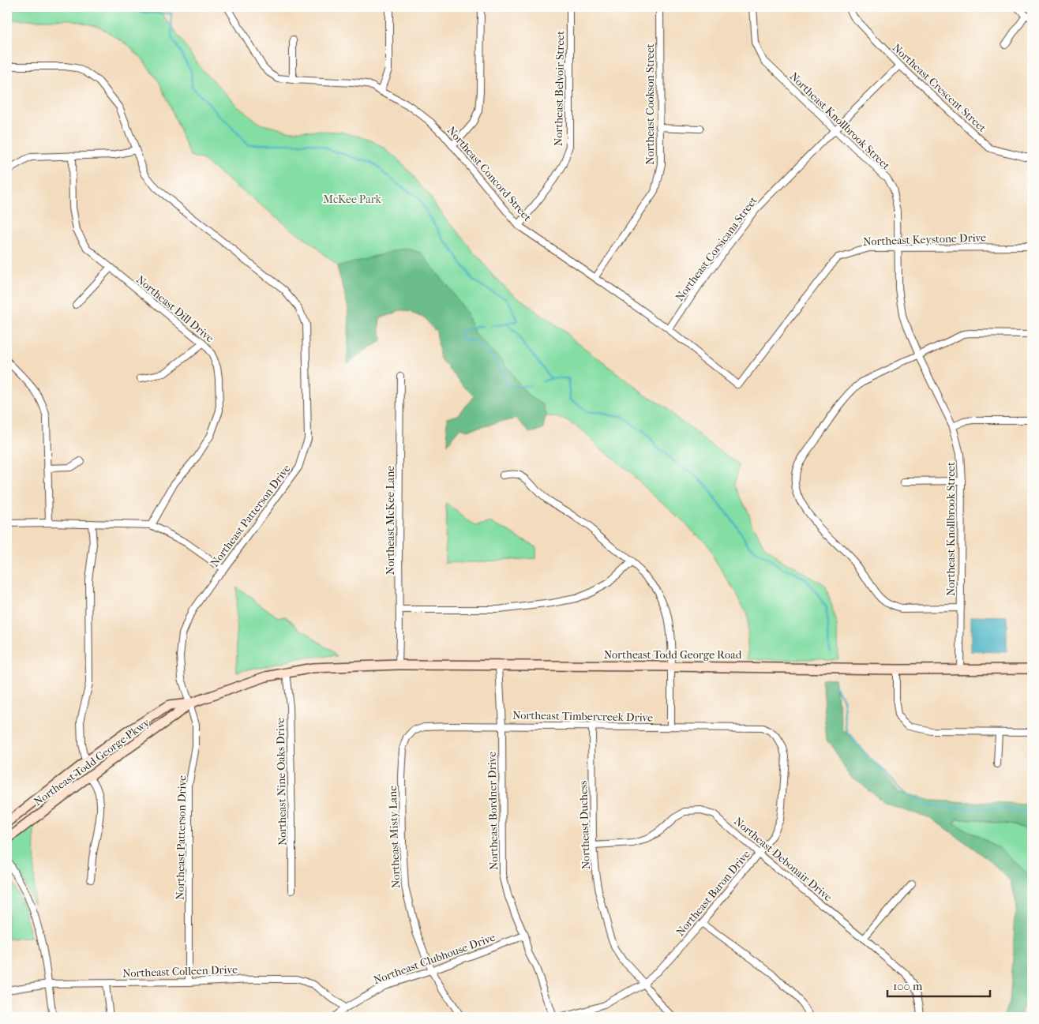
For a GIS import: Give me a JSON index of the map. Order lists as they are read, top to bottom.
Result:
{
  "streets": {
    "main road": ["Northeast Todd George Road", "Northeast Todd George Pkwy"],
    "street": [
      "Northeast Crescent Street",
      "Northeast Belvoir Street",
      "Northeast Cookson Street",
      "Northeast Knollbrook Street",
      "Northeast Concord Street",
      "Northeast Keystone Drive",
      "Northeast Corsicana Street",
      "Northeast Dill Drive",
      "Northeast Patterson Drive",
      "Northeast McKee Lane",
      "Northeast Timbercreek Drive",
      "Northeast Nine Oaks Drive",
      "Northeast Bordner Drive",
      "Northeast Duchess",
      "Northeast Misty Lane",
      "Northeast Debonair Drive",
      "Northeast Baron Drive",
      "Northeast Clubhouse Drive",
      "Northeast Colleen Drive"
    ]
  },
  "crossings": [
    ["Northeast Crescent Street", "Northeast Corsicana Street"],
    ["Northeast Belvoir Street", "Northeast Concord Street"],
    ["Northeast Cookson Street", "Northeast Concord Street"],
    ["Northeast Knollbrook Street", "Northeast Keystone Drive"],
    ["Northeast Knollbrook Street", "Northeast Corsicana Street"],
    ["Northeast Knollbrook Street", "Northeast Todd George Road"],
    ["Northeast Concord Street", "Northeast Keystone Drive"],
    ["Northeast Concord Street", "Northeast Corsicana Street"],
    ["Northeast Patterson Drive", "Northeast Todd George Road"],
    ["Northeast Patterson Drive", "Northeast Todd George Pkwy"],
    ["Northeast Patterson Drive", "Northeast Colleen Drive"],
    ["Northeast McKee Lane", "Northeast Todd George Road"],
    ["Northeast Todd George Road", "Northeast Todd George Pkwy"],
    ["Northeast Todd George Road", "Northeast Nine Oaks Drive"],
    ["Northeast Todd George Road", "Northeast Bordner Drive"],
    ["Northeast Timbercreek Drive", "Northeast Bordner Drive"],
    ["Northeast Timbercreek Drive", "Northeast Duchess"],
    ["Northeast Timbercreek Drive", "Northeast Misty Lane"],
    ["Northeast Timbercreek Drive", "Northeast Baron Drive"],
    ["Northeast Bordner Drive", "Northeast Clubhouse Drive"],
    ["Northeast Duchess", "Northeast Debonair Drive"],
    ["Northeast Duchess", "Northeast Baron Drive"],
    ["Northeast Misty Lane", "Northeast Clubhouse Drive"],
    ["Northeast Debonair Drive", "Northeast Baron Drive"],
    ["Northeast Clubhouse Drive", "Northeast Colleen Drive"]
  ],
  "parks": ["McKee Park"],
  "scale_bar": "100 m"
}
